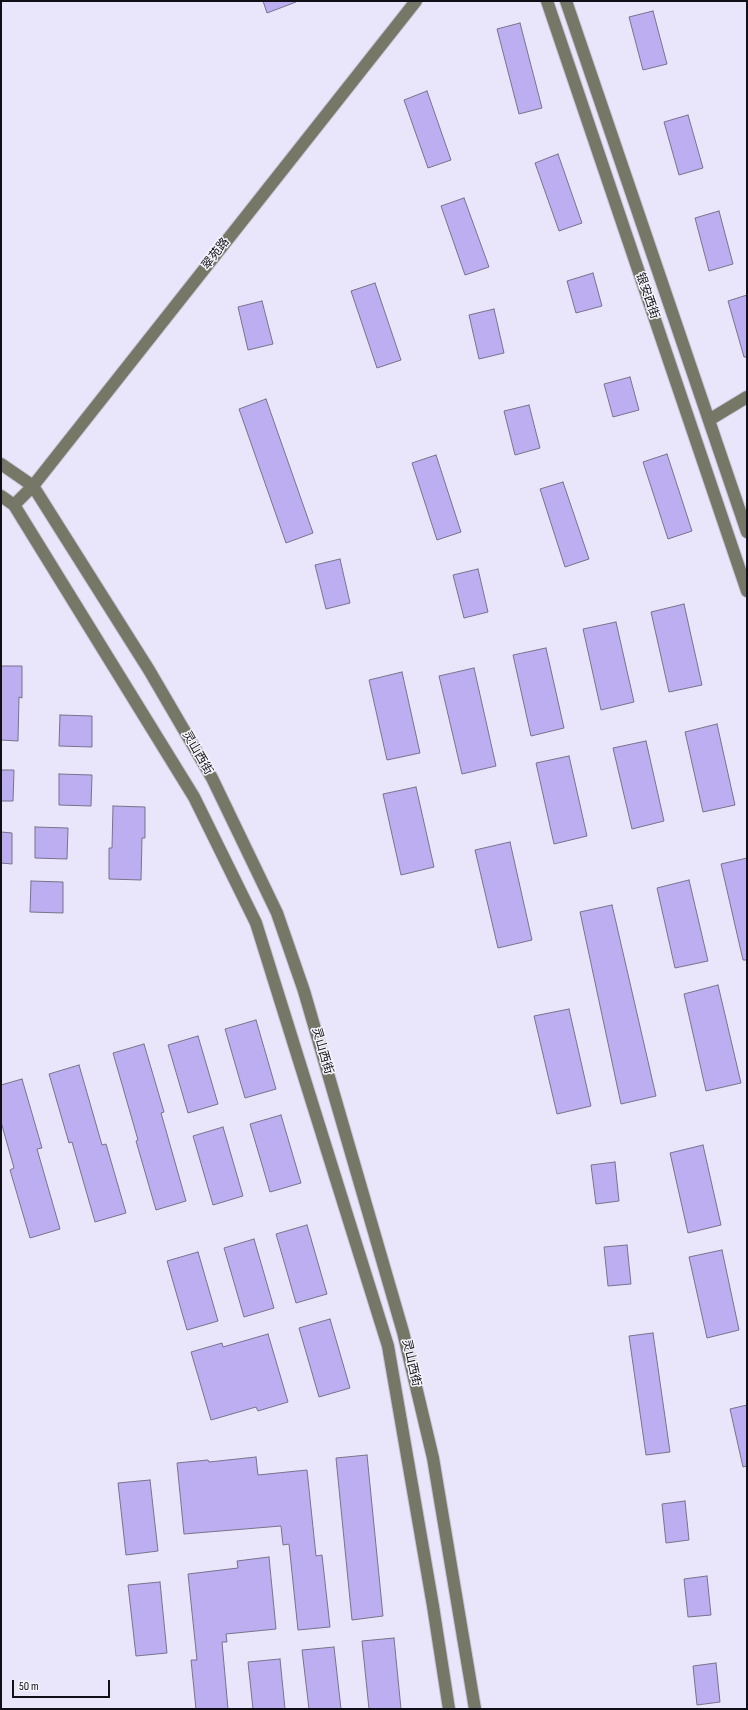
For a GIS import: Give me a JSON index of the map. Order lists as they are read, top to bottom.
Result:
{
  "streets": {
    "main road": ["翠苑路", "银安西街", "灵山西街"]
  },
  "crossings": [
    ["翠苑路", "灵山西街"]
  ],
  "scale_bar": "50 m"
}
